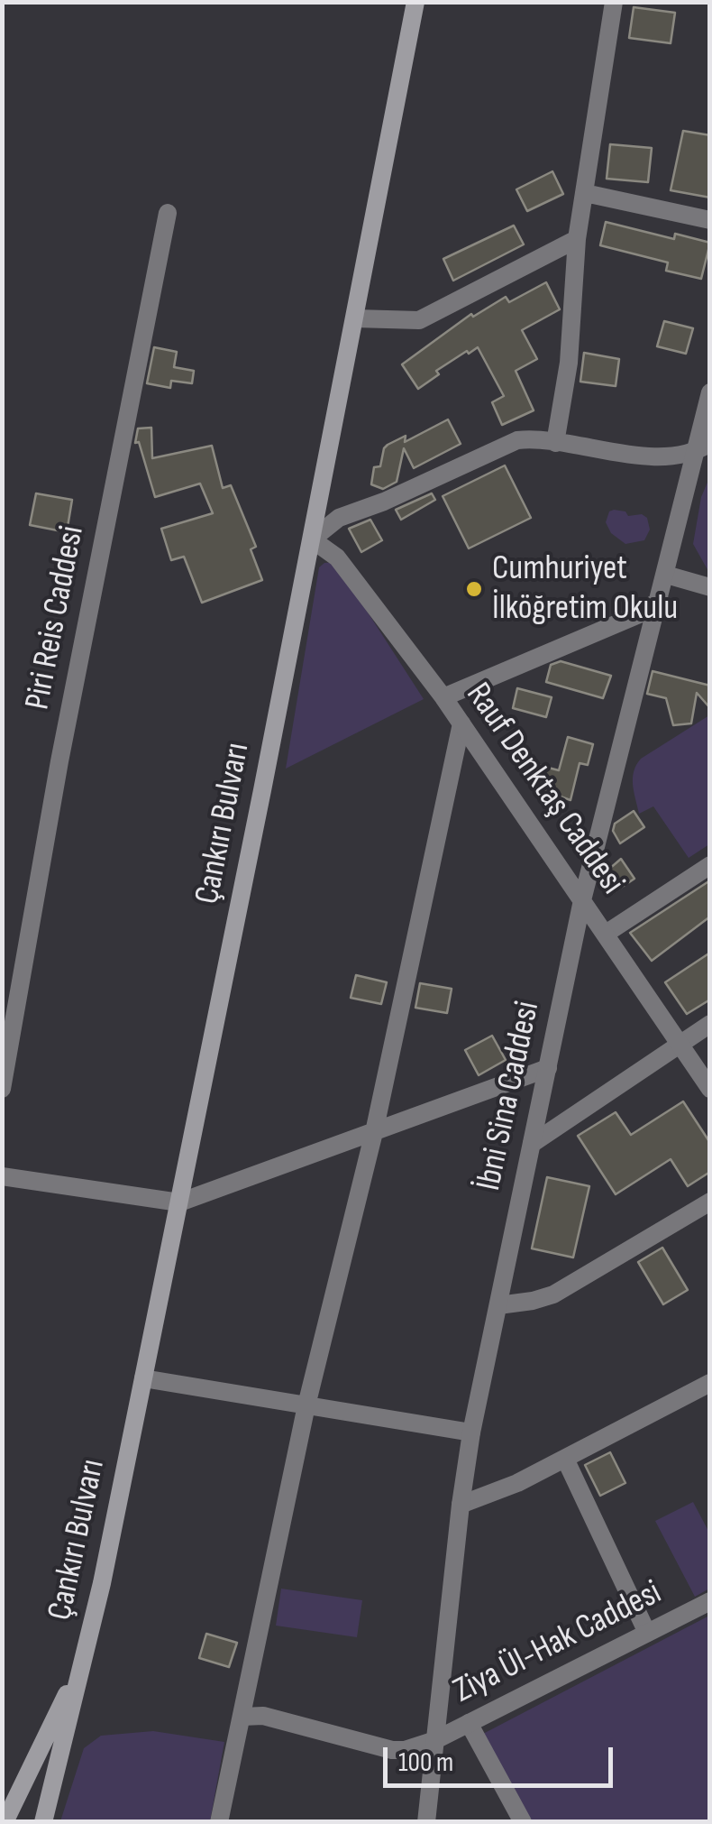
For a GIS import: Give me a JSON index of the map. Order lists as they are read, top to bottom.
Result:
{
  "streets": {
    "main road": ["Çankırı Bulvarı"],
    "street": [
      "Piri Reis Caddesi",
      "Rauf Denktaş Caddesi",
      "İbni Sina Caddesi",
      "Ziya Ül-Hak Caddesi"
    ]
  },
  "crossings": [
    ["Rauf Denktaş Caddesi", "Çankırı Bulvarı"],
    ["Rauf Denktaş Caddesi", "İbni Sina Caddesi"],
    ["İbni Sina Caddesi", "Ziya Ül-Hak Caddesi"]
  ],
  "places": ["Cumhuriyet İlköğretim Okulu"],
  "scale_bar": "100 m"
}
